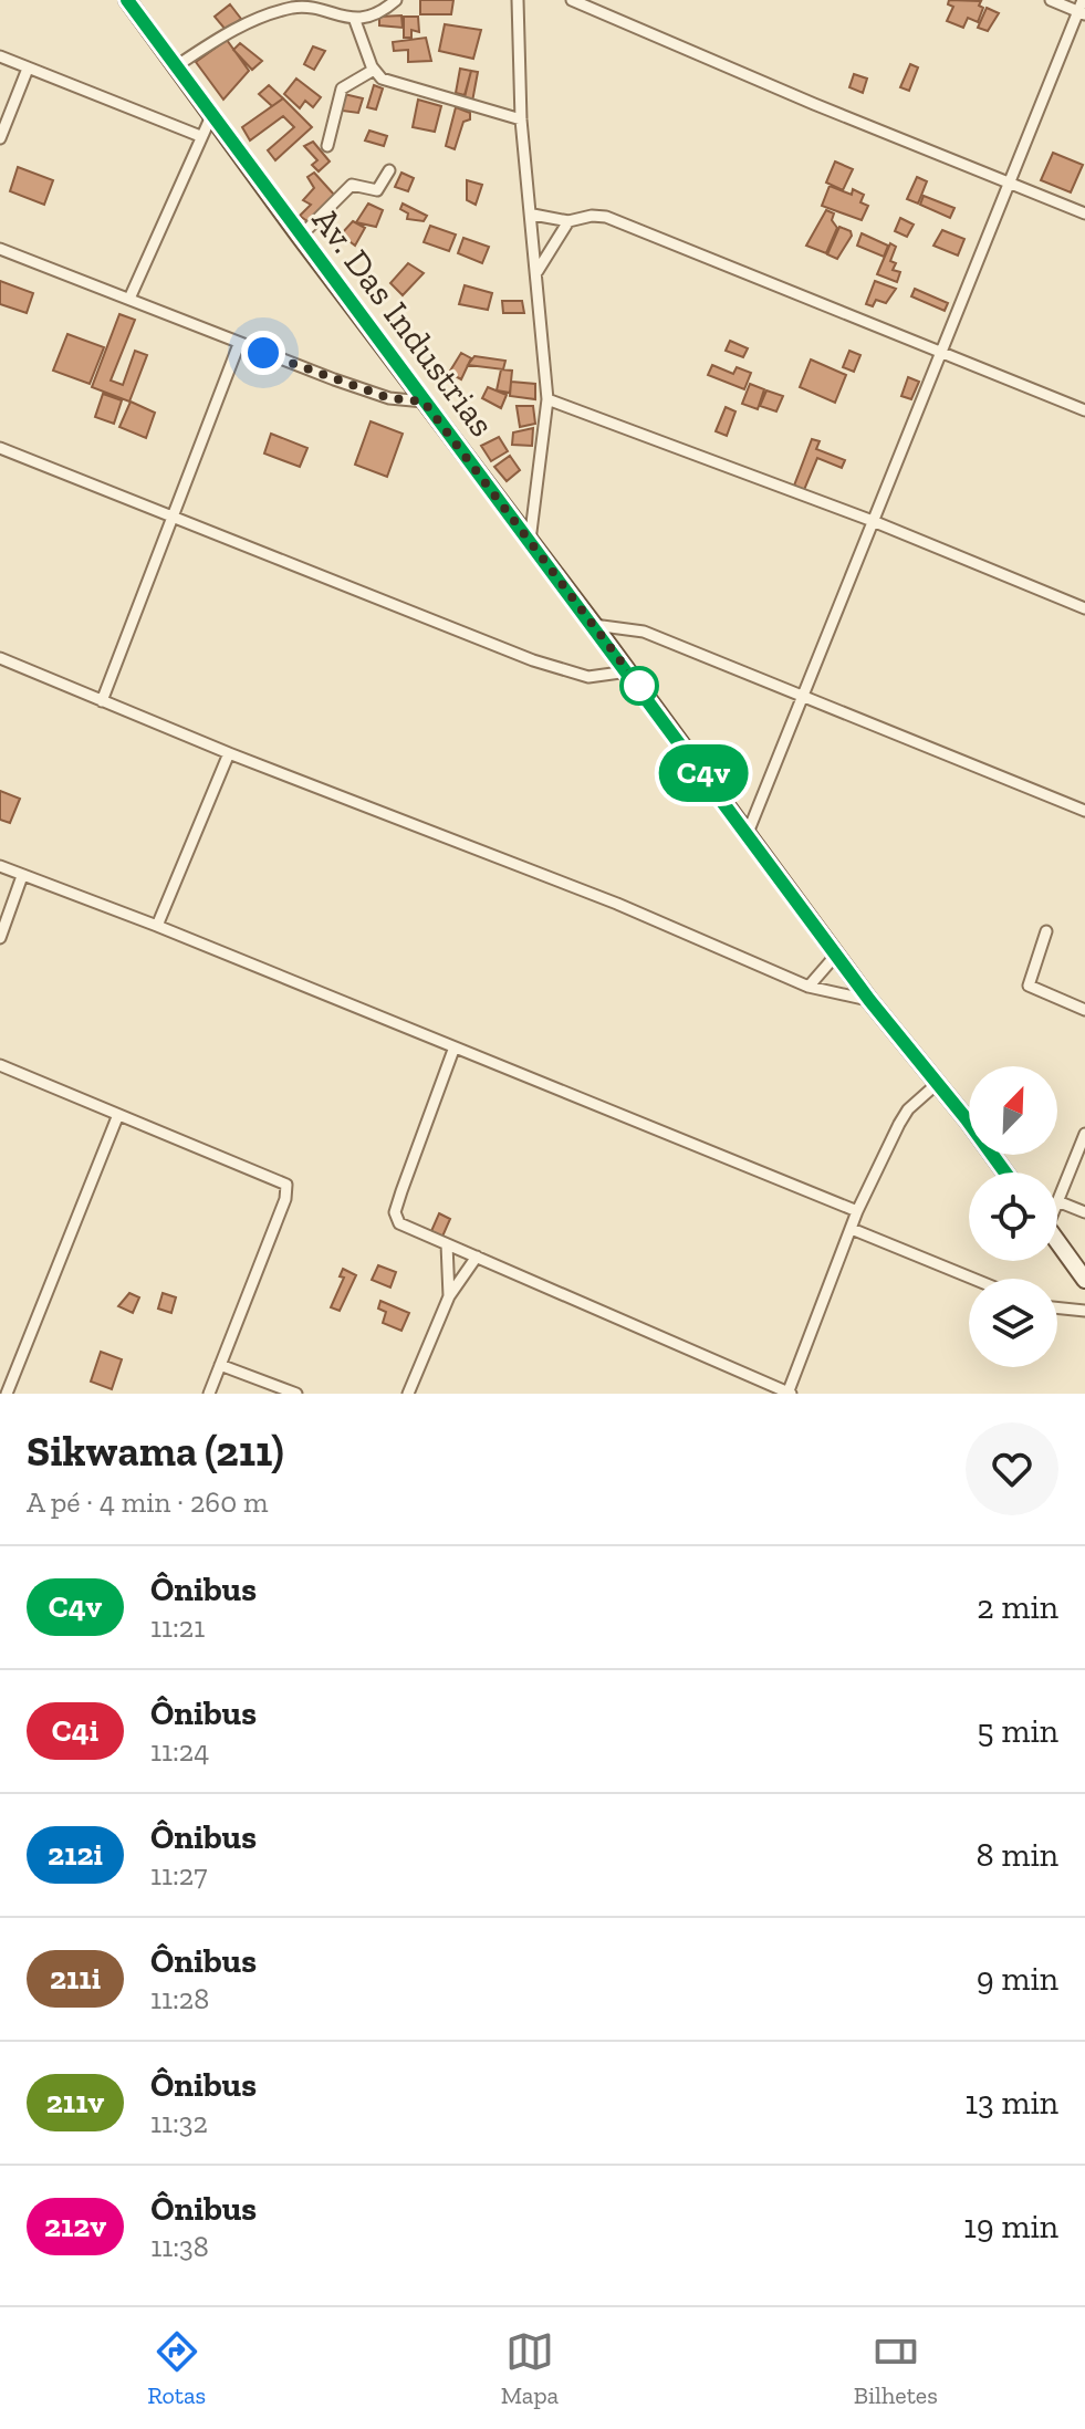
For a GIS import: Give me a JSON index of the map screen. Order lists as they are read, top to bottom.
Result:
{
  "streets": {
    "main road": ["Av. Das Industrias"]
  },
  "lines": ["bus line C4v"],
  "north": "top right",
  "page": {
    "on_map": "C4v",
    "heading": ["Sikwama (211)", "A pé · 4 min · 260 m"],
    "list": [
      {
        "mark": "C4v",
        "name": "Ônibus",
        "note": "11:21",
        "value": "2 min"
      },
      {
        "mark": "C4i",
        "name": "Ônibus",
        "note": "11:24",
        "value": "5 min"
      },
      {
        "mark": "212i",
        "name": "Ônibus",
        "note": "11:27",
        "value": "8 min"
      },
      {
        "mark": "211i",
        "name": "Ônibus",
        "note": "11:28",
        "value": "9 min"
      },
      {
        "mark": "211v",
        "name": "Ônibus",
        "note": "11:32",
        "value": "13 min"
      },
      {
        "mark": "212v",
        "name": "Ônibus",
        "note": "11:38",
        "value": "19 min"
      }
    ],
    "tabs": ["Rotas", "Mapa", "Bilhetes"]
  }
}
